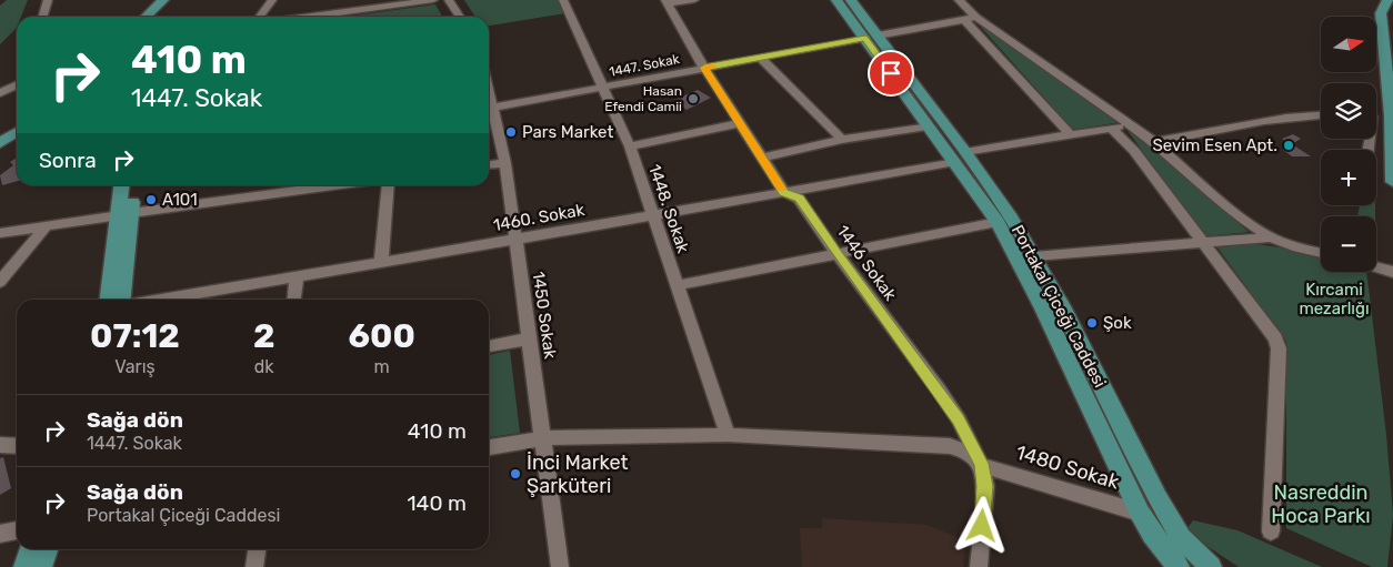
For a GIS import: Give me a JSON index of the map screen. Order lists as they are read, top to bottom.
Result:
{
  "streets": {
    "main road": ["Portakal Çiceği Caddesi"],
    "street": [
      "1447. Sokak",
      "1448. Sokak",
      "1460. Sokak",
      "1446 Sokak",
      "1450 Sokak",
      "1480 Sokak"
    ]
  },
  "crossings": [
    ["1447. Sokak", "1448. Sokak"],
    ["1447. Sokak", "1446 Sokak"],
    ["1447. Sokak", "Portakal Çiceği Caddesi"],
    ["1447. Sokak", "1450 Sokak"],
    ["1448. Sokak", "1460. Sokak"],
    ["1448. Sokak", "1480 Sokak"],
    ["1460. Sokak", "1446 Sokak"],
    ["1460. Sokak", "Portakal Çiceği Caddesi"],
    ["1460. Sokak", "1450 Sokak"],
    ["1446 Sokak", "1480 Sokak"],
    ["Portakal Çiceği Caddesi", "1480 Sokak"],
    ["1450 Sokak", "1480 Sokak"]
  ],
  "parks": ["Kırcami mezarlığı", "Nasreddin Hoca Parkı"],
  "places": [
    "Hasan Efendi Camii",
    "Pars Market",
    "Sevim Esen Apt.",
    "A101",
    "Şok",
    "İnci Market Şarküteri"
  ],
  "north": "right",
  "page": {
    "map_buttons": ["+", "−"],
    "turn": ["410 m", "1447. Sokak"],
    "then": "Sonra",
    "eta": [
      "07:12",
      "Varış",
      "2",
      "dk",
      "600",
      "m"
    ],
    "list": [
      {
        "name": "Sağa dön",
        "note": "1447. Sokak",
        "value": "410 m"
      },
      {
        "name": "Sağa dön",
        "note": "Portakal Çiceği Caddesi",
        "value": "140 m"
      }
    ]
  }
}
